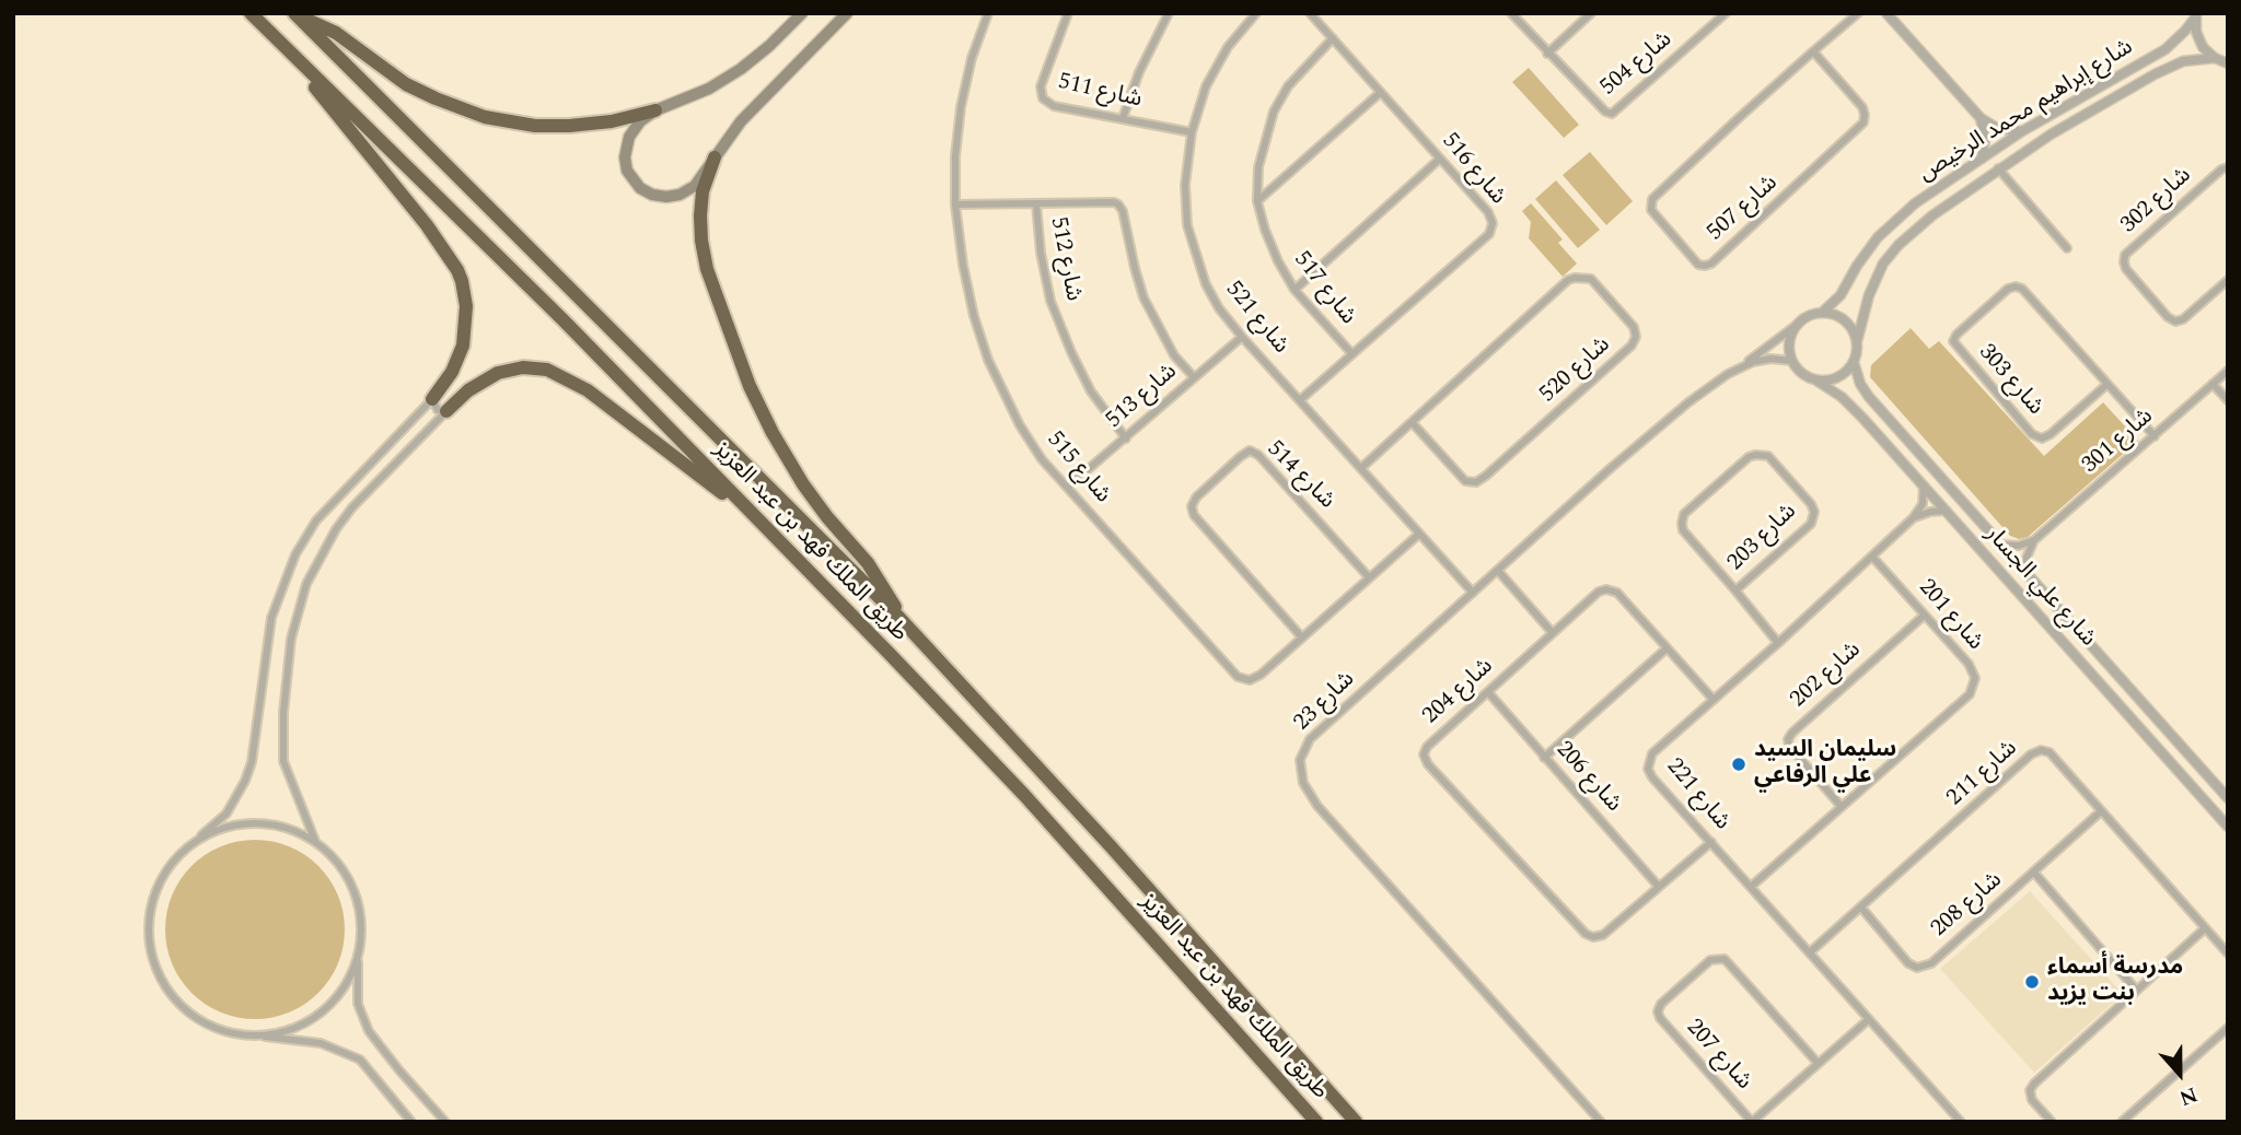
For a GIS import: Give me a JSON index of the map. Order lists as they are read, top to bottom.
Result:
{
  "streets": {
    "highway": ["طريق الملك فهد بن عبد العزيز"],
    "street": [
      "شارع 504",
      "شارع 511",
      "شارع إبراهيم محمد الرخيص",
      "شارع 516",
      "شارع 302",
      "شارع 507",
      "شارع 512",
      "شارع 517",
      "شارع 521",
      "شارع 520",
      "شارع 303",
      "شارع 513",
      "شارع 301",
      "شارع 515",
      "شارع 514",
      "شارع 203",
      "شارع علي الجسار",
      "شارع 201",
      "شارع 202",
      "شارع 204",
      "شارع 23",
      "شارع 211",
      "شارع 206",
      "شارع 221",
      "شارع 208",
      "شارع 207"
    ]
  },
  "crossings": [
    ["شارع 511", "شارع 521"],
    ["شارع إبراهيم محمد الرخيص", "شارع علي الجسار"],
    ["شارع إبراهيم محمد الرخيص", "شارع 23"],
    ["شارع 516", "شارع 517"],
    ["شارع 516", "شارع 521"],
    ["شارع 512", "شارع 513"],
    ["شارع 521", "شارع 520"],
    ["شارع 521", "شارع 513"],
    ["شارع 521", "شارع 515"],
    ["شارع 521", "شارع 23"],
    ["شارع 303", "شارع 301"],
    ["شارع 513", "شارع 515"],
    ["شارع 515", "شارع 514"],
    ["شارع 203", "شارع 221"],
    ["شارع علي الجسار", "شارع 23"],
    ["شارع علي الجسار", "شارع 221"],
    ["شارع 201", "شارع 202"],
    ["شارع 201", "شارع 221"],
    ["شارع 204", "شارع 206"],
    ["شارع 204", "شارع 221"],
    ["شارع 211", "شارع 221"],
    ["شارع 211", "شارع 208"]
  ],
  "places": ["سليمان السيد علي الرفاعي", "مدرسة أسماء بنت يزيد"],
  "north": "bottom"
}
